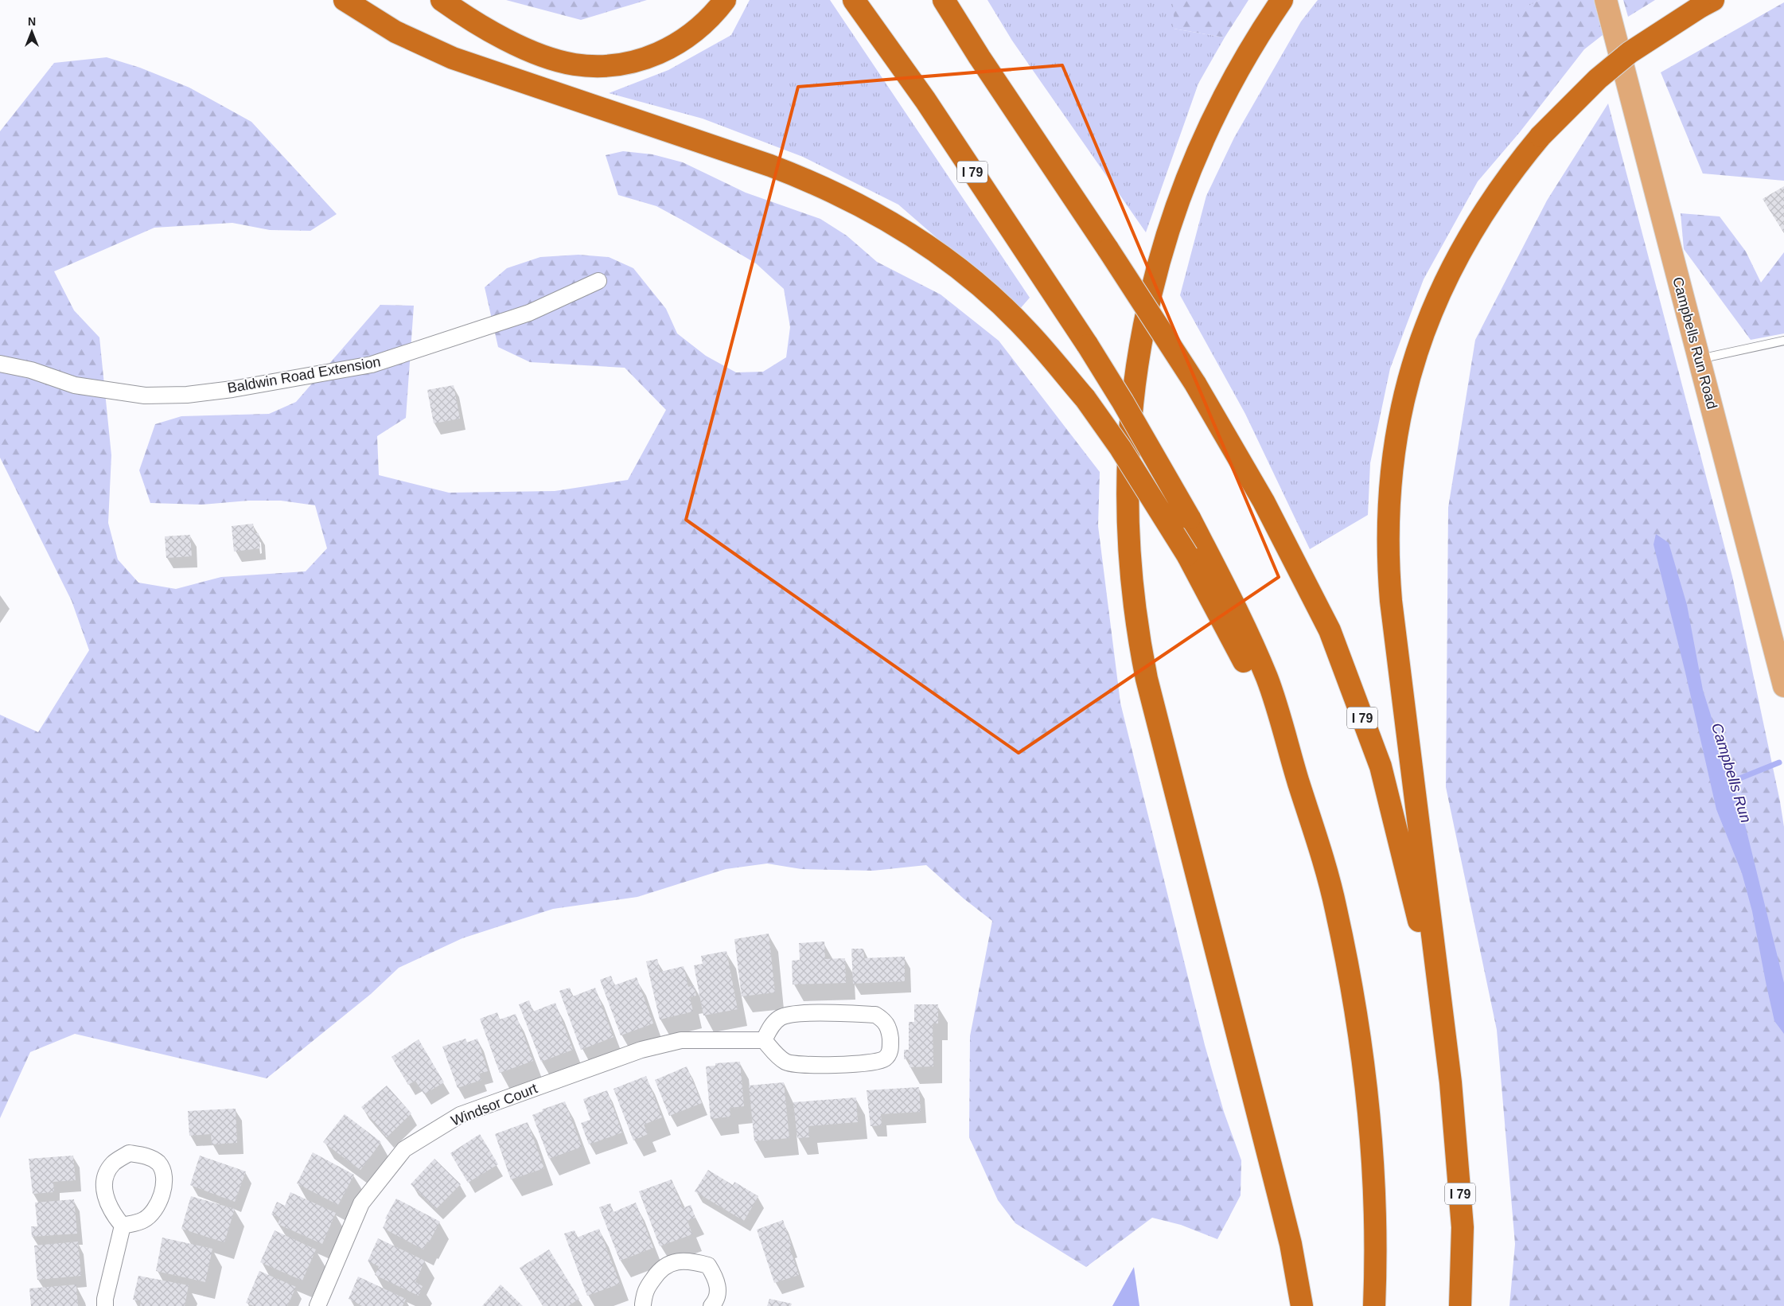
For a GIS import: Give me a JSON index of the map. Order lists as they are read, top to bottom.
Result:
{
  "streets": {
    "highway": ["I 79"],
    "main road": ["Campbells Run Road"],
    "street": ["Baldwin Road Extension", "Windsor Court"]
  },
  "water": ["Campbells Run"],
  "north": "top"
}
